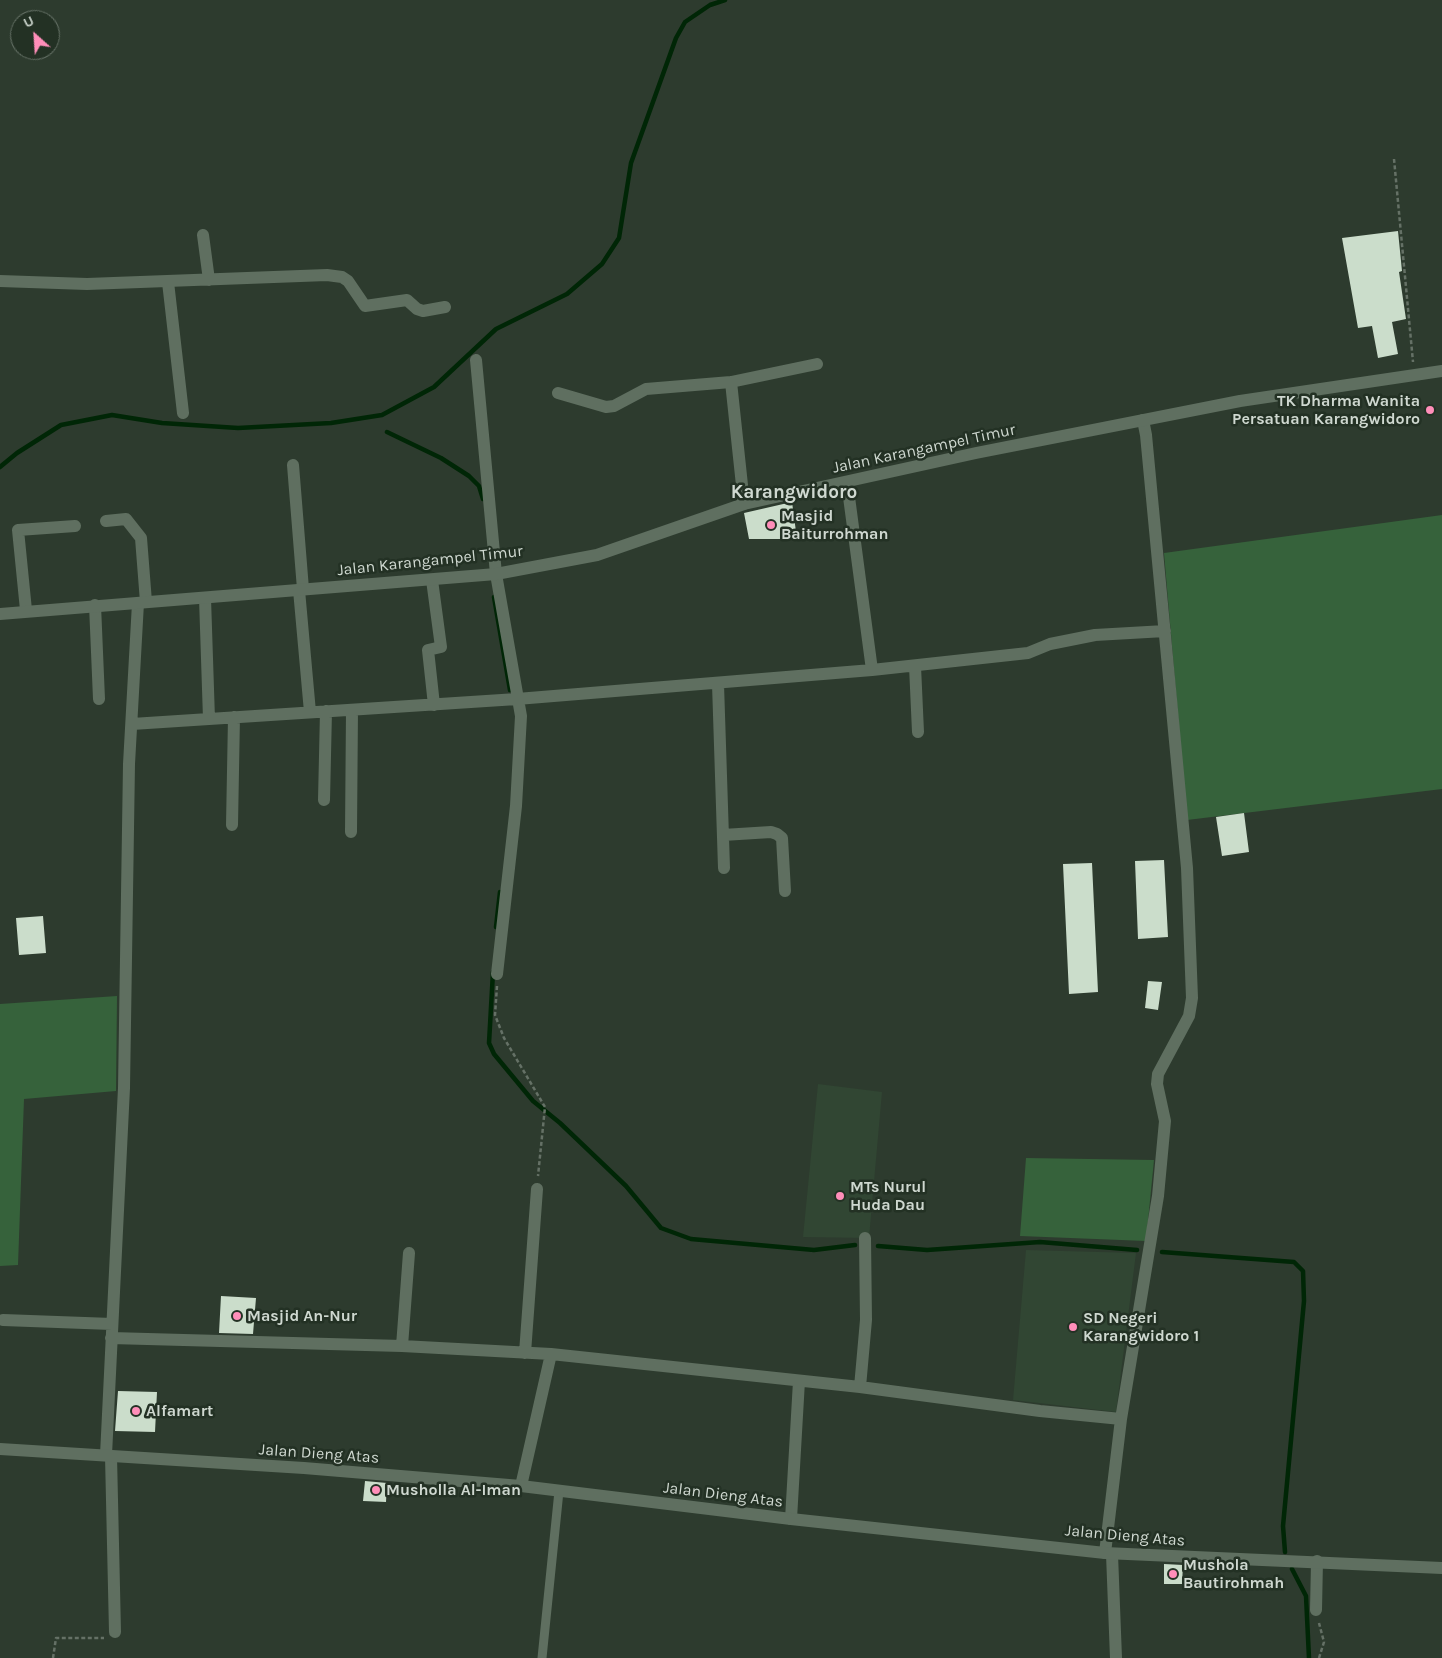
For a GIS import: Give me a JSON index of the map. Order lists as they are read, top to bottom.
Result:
{
  "streets": {
    "street": ["Jalan Karangampel Timur", "Jalan Dieng Atas"]
  },
  "districts": ["Karangwidoro"],
  "places": [
    "TK Dharma Wanita Persatuan Karangwidoro",
    "Masjid Baiturrohman",
    "MTs Nurul Huda Dau",
    "Masjid An-Nur",
    "SD Negeri Karangwidoro 1",
    "Alfamart",
    "Musholla Al-Iman",
    "Mushola Bautirohmah"
  ],
  "north": "top left"
}
